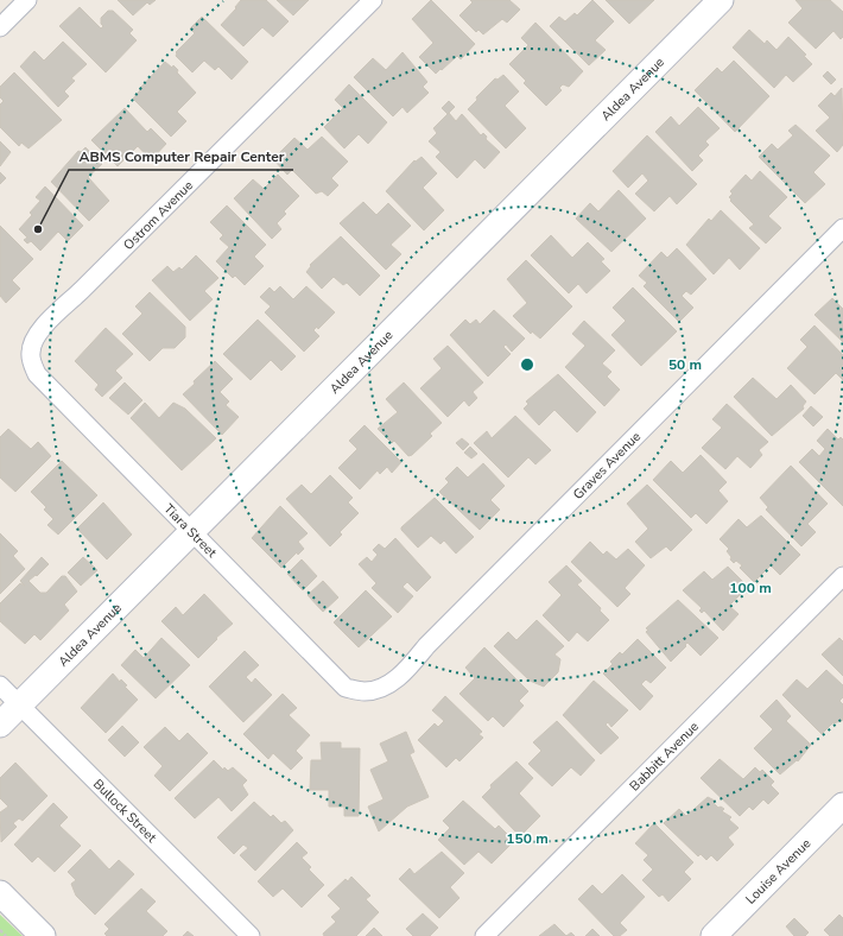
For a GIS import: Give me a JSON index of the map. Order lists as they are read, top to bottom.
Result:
{
  "streets": {
    "street": [
      "Aldea Avenue",
      "Ostrom Avenue",
      "Graves Avenue",
      "Tiara Street",
      "Babbitt Avenue",
      "Bullock Street",
      "Louise Avenue"
    ]
  },
  "crossings": [
    ["Aldea Avenue", "Tiara Street"],
    ["Aldea Avenue", "Bullock Street"],
    ["Ostrom Avenue", "Tiara Street"],
    ["Graves Avenue", "Tiara Street"]
  ],
  "places": ["ABMS Computer Repair Center"],
  "rings": ["50 m", "100 m", "150 m"]
}
